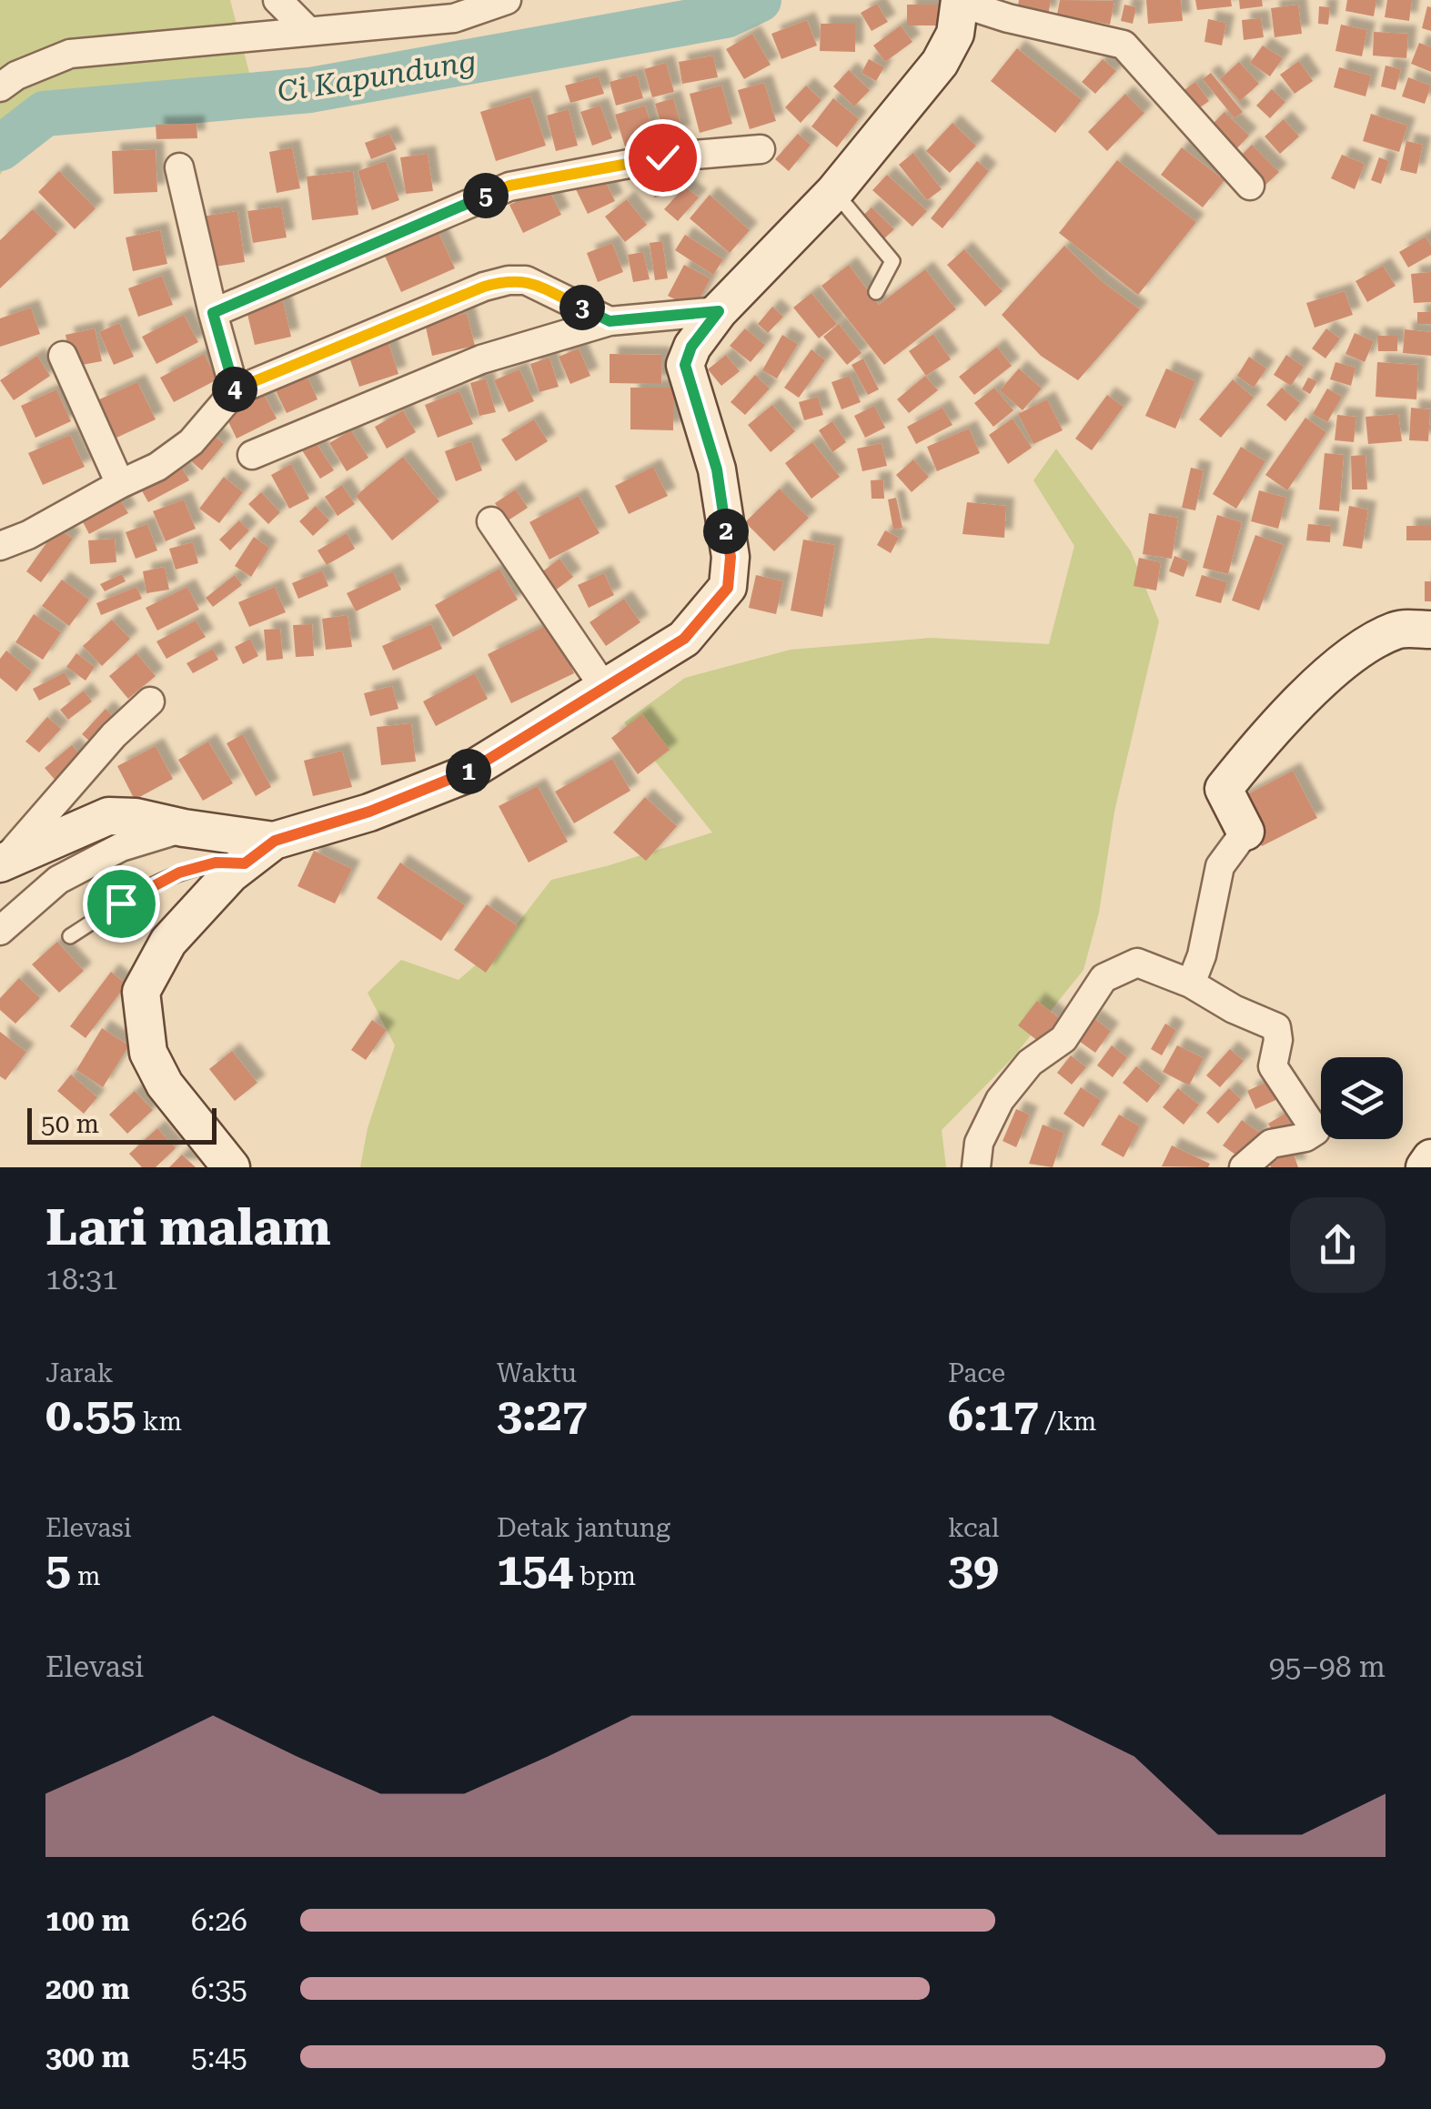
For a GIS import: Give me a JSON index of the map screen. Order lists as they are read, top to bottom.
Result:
{
  "water": ["Ci Kapundung"],
  "scale_bar": "50 m",
  "page": {
    "pins": [
      "5",
      "3",
      "4",
      "2",
      "1"
    ],
    "scale": "50 m",
    "heading": ["Lari malam", "18:31"],
    "stats": [
      ["Jarak", "0.55 km"],
      ["Waktu", "3:27"],
      ["Pace", "6:17 /km"],
      ["Elevasi", "5 m"],
      ["Detak jantung", "154 bpm"],
      ["kcal", "39"]
    ],
    "chart": ["Elevasi", "95–98 m"],
    "list": [
      {
        "name": "100 m",
        "note": "6:26"
      },
      {
        "name": "200 m",
        "note": "6:35"
      },
      {
        "name": "300 m",
        "note": "5:45"
      }
    ]
  }
}
